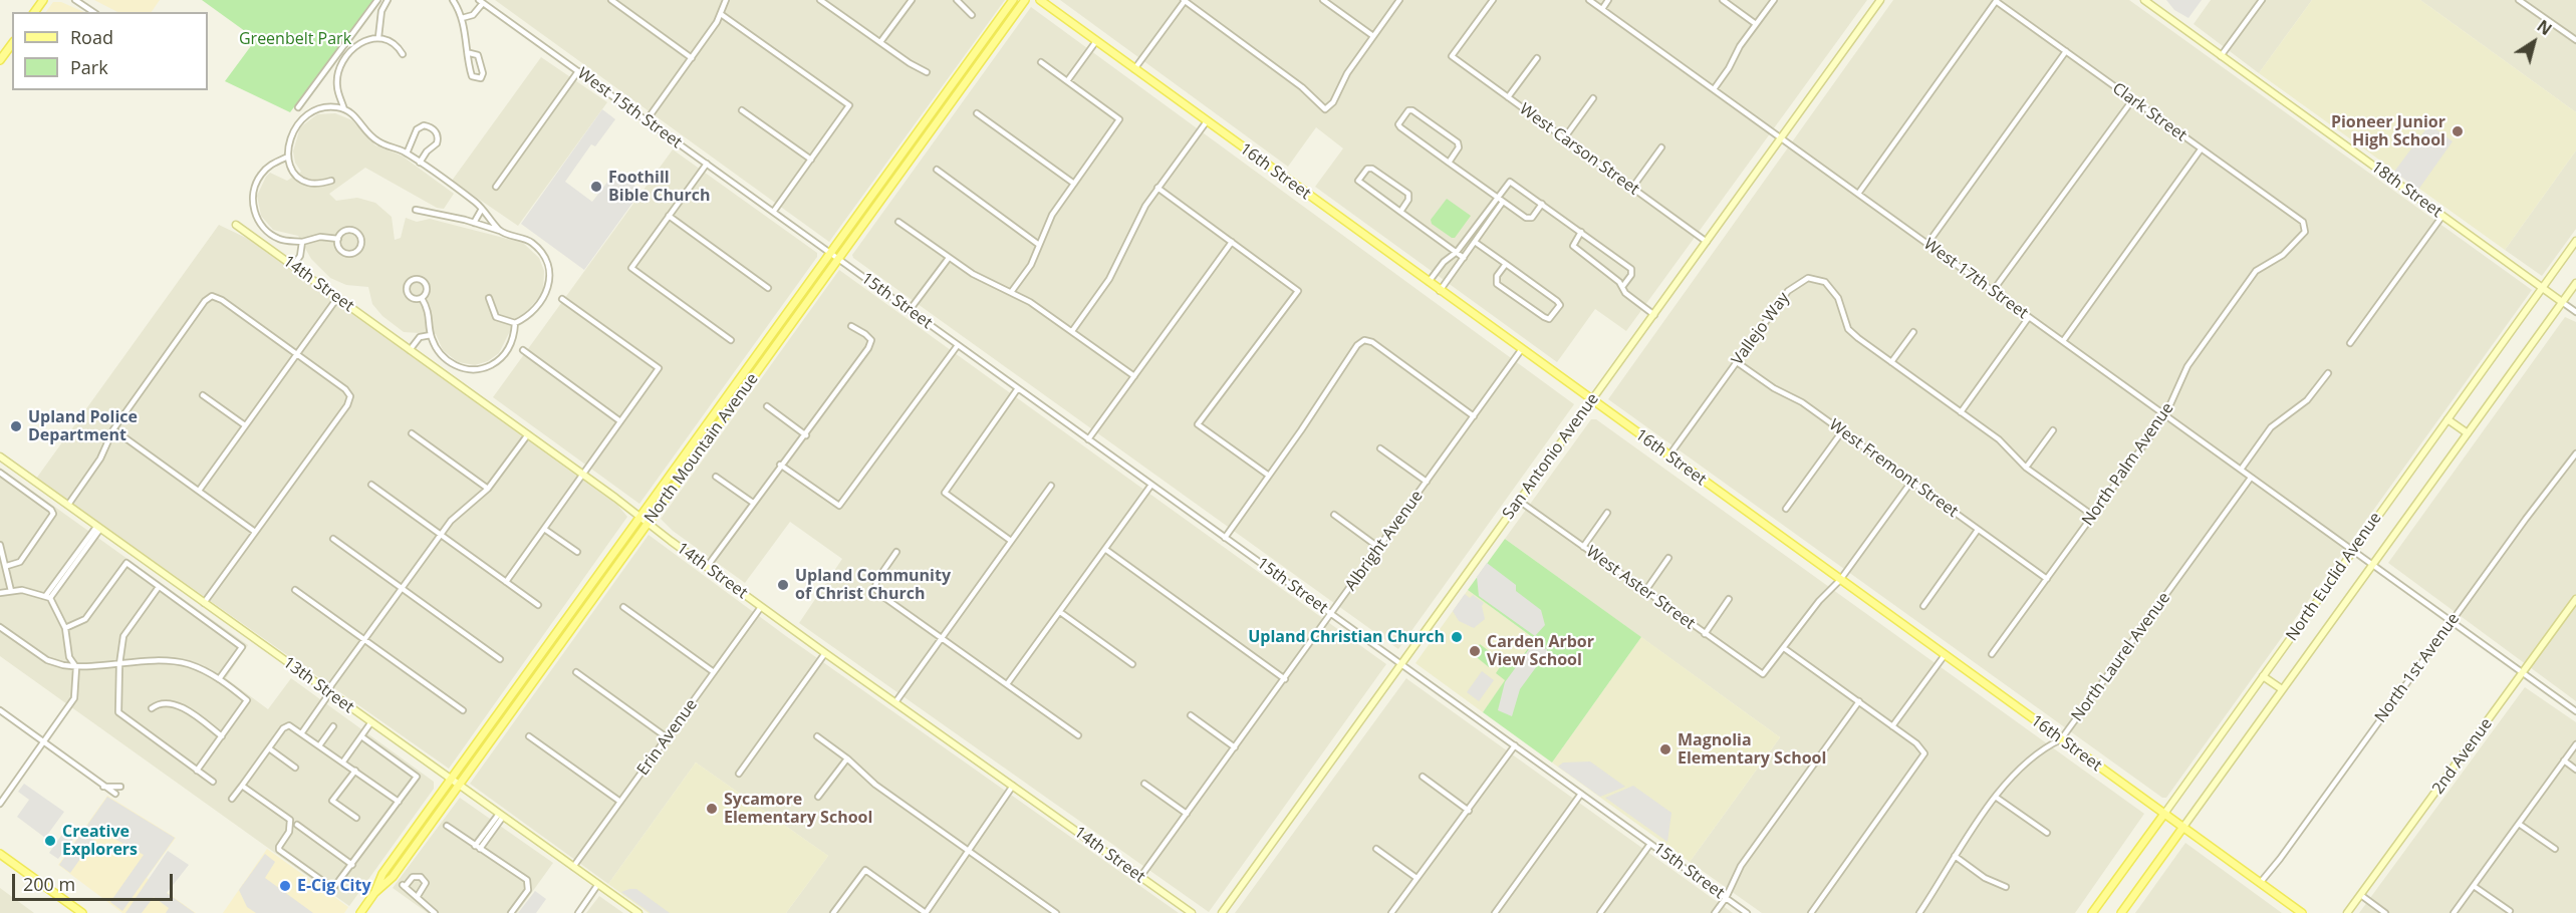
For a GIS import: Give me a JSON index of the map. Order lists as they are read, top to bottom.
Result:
{
  "streets": {
    "main road": [
      "16th Street",
      "18th Street",
      "14th Street",
      "North Mountain Avenue",
      "San Antonio Avenue",
      "North Euclid Avenue",
      "13th Street",
      "2nd Avenue"
    ],
    "street": [
      "West 15th Street",
      "Clark Street",
      "West Carson Street",
      "West 17th Street",
      "15th Street",
      "Vallejo Way",
      "North Palm Avenue",
      "West Fremont Street",
      "Albright Avenue",
      "West Aster Street",
      "North Laurel Avenue",
      "North 1st Avenue",
      "Erin Avenue"
    ]
  },
  "crossings": [
    ["West 15th Street", "15th Street"],
    ["West 15th Street", "North Mountain Avenue"],
    ["Clark Street", "North Palm Avenue"],
    ["West Carson Street", "San Antonio Avenue"],
    ["16th Street", "Vallejo Way"],
    ["16th Street", "San Antonio Avenue"],
    ["16th Street", "Albright Avenue"],
    ["16th Street", "North Euclid Avenue"],
    ["16th Street", "North Laurel Avenue"],
    ["16th Street", "North 1st Avenue"],
    ["18th Street", "North Euclid Avenue"],
    ["West 17th Street", "San Antonio Avenue"],
    ["West 17th Street", "North Palm Avenue"],
    ["West 17th Street", "North Euclid Avenue"],
    ["West 17th Street", "North Laurel Avenue"],
    ["West 17th Street", "North 1st Avenue"],
    ["West 17th Street", "2nd Avenue"],
    ["14th Street", "North Mountain Avenue"],
    ["14th Street", "Albright Avenue"],
    ["14th Street", "Erin Avenue"],
    ["15th Street", "North Mountain Avenue"],
    ["15th Street", "San Antonio Avenue"],
    ["15th Street", "Albright Avenue"],
    ["Vallejo Way", "West Fremont Street"],
    ["North Mountain Avenue", "13th Street"],
    ["San Antonio Avenue", "West Aster Street"],
    ["North Palm Avenue", "West Fremont Street"],
    ["13th Street", "Erin Avenue"]
  ],
  "parks": ["Greenbelt Park"],
  "places": [
    "Pioneer Junior High School",
    "Foothill Bible Church",
    "Upland Police Department",
    "Upland Community of Christ Church",
    "Upland Christian Church",
    "Carden Arbor View School",
    "Magnolia Elementary School",
    "Sycamore Elementary School",
    "Creative Explorers",
    "E-Cig City"
  ],
  "legend": ["Road", "Park"],
  "scale_bar": "200 m",
  "north": "top right"
}
